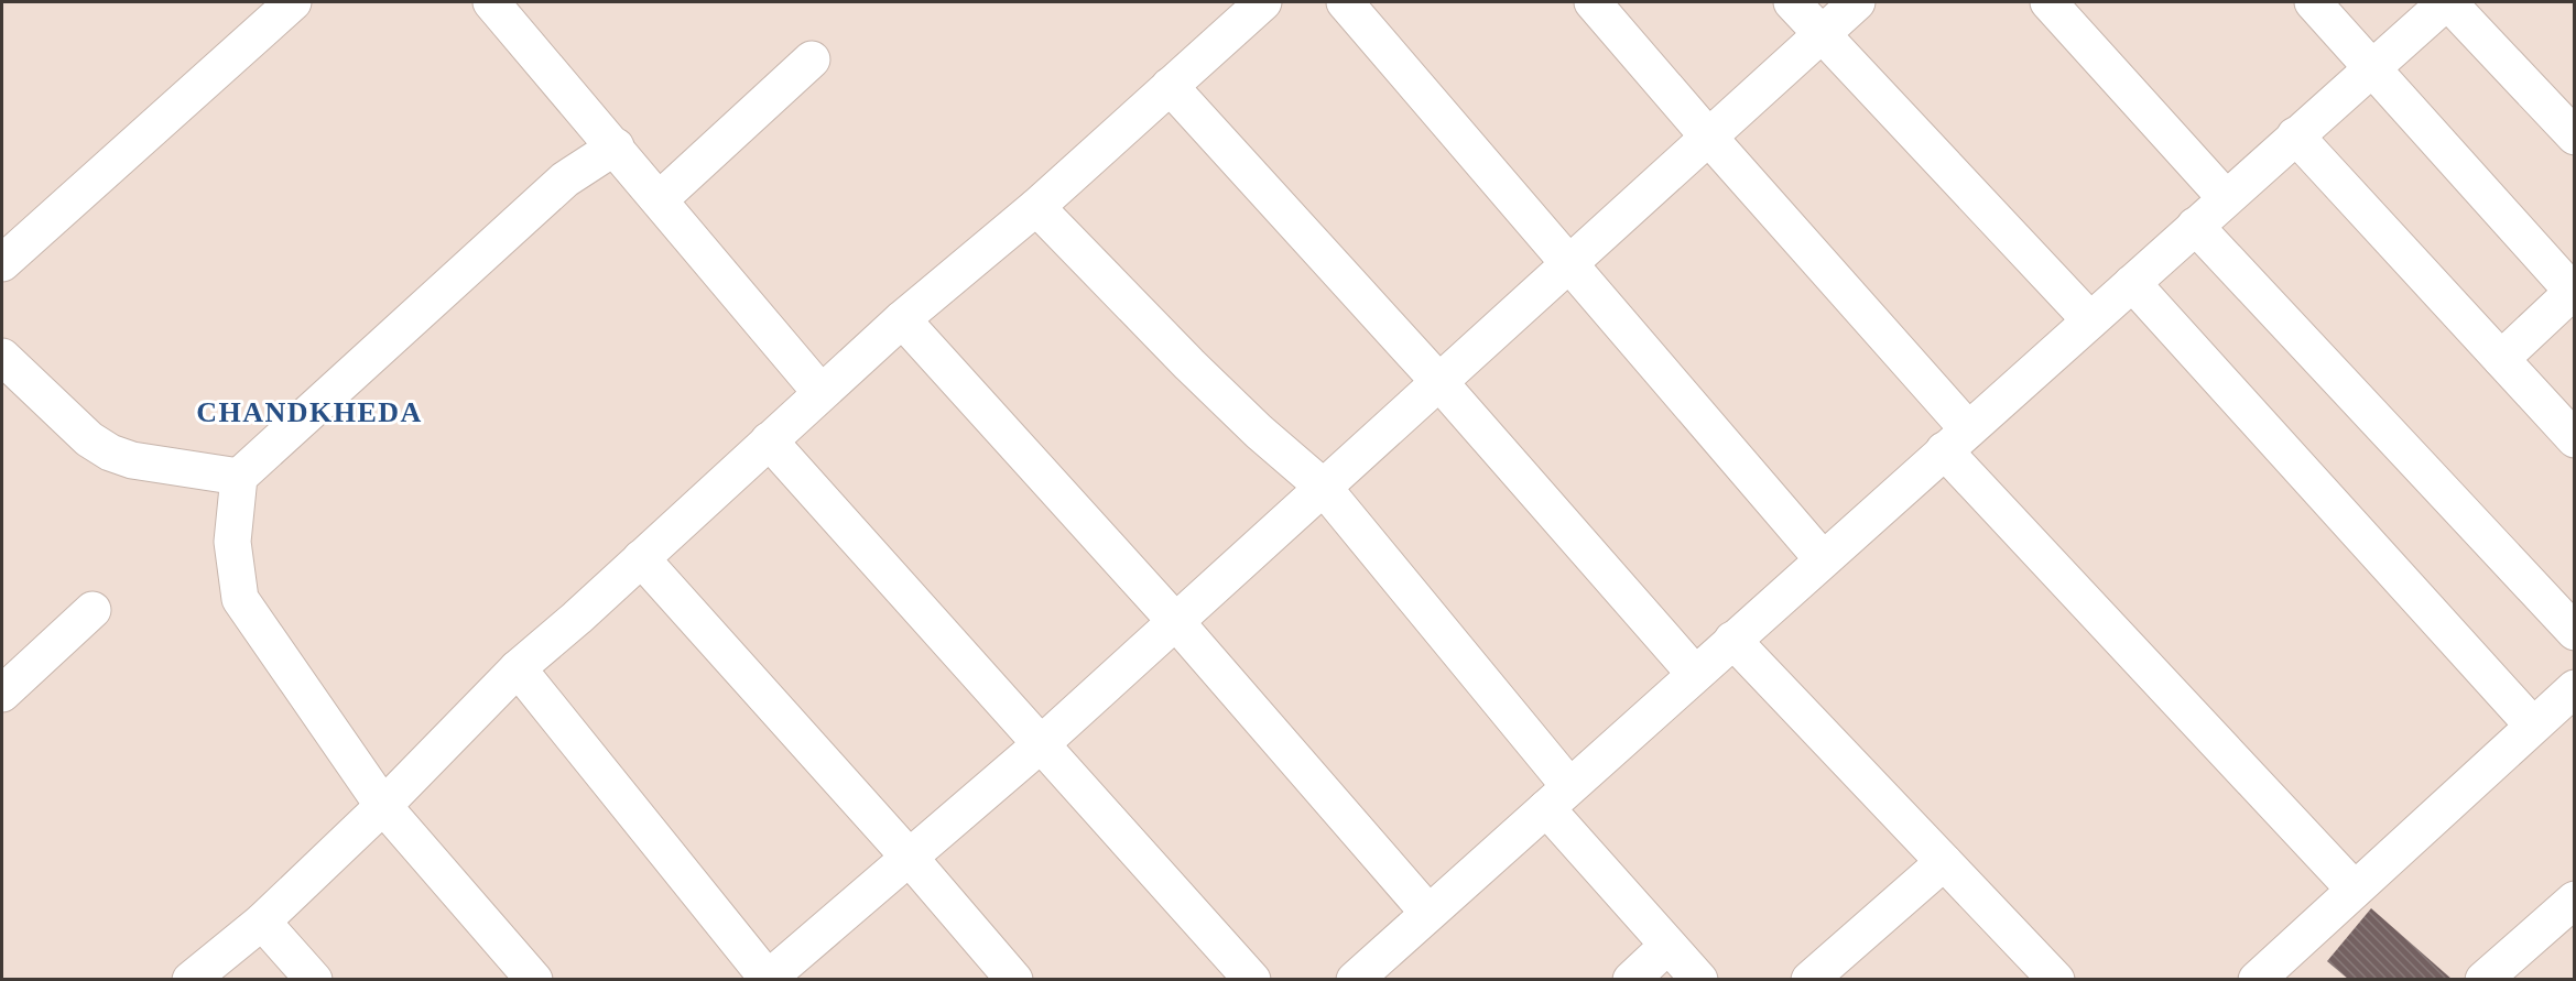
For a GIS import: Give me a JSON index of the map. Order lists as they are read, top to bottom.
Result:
{
  "districts": ["CHANDKHEDA"]
}
